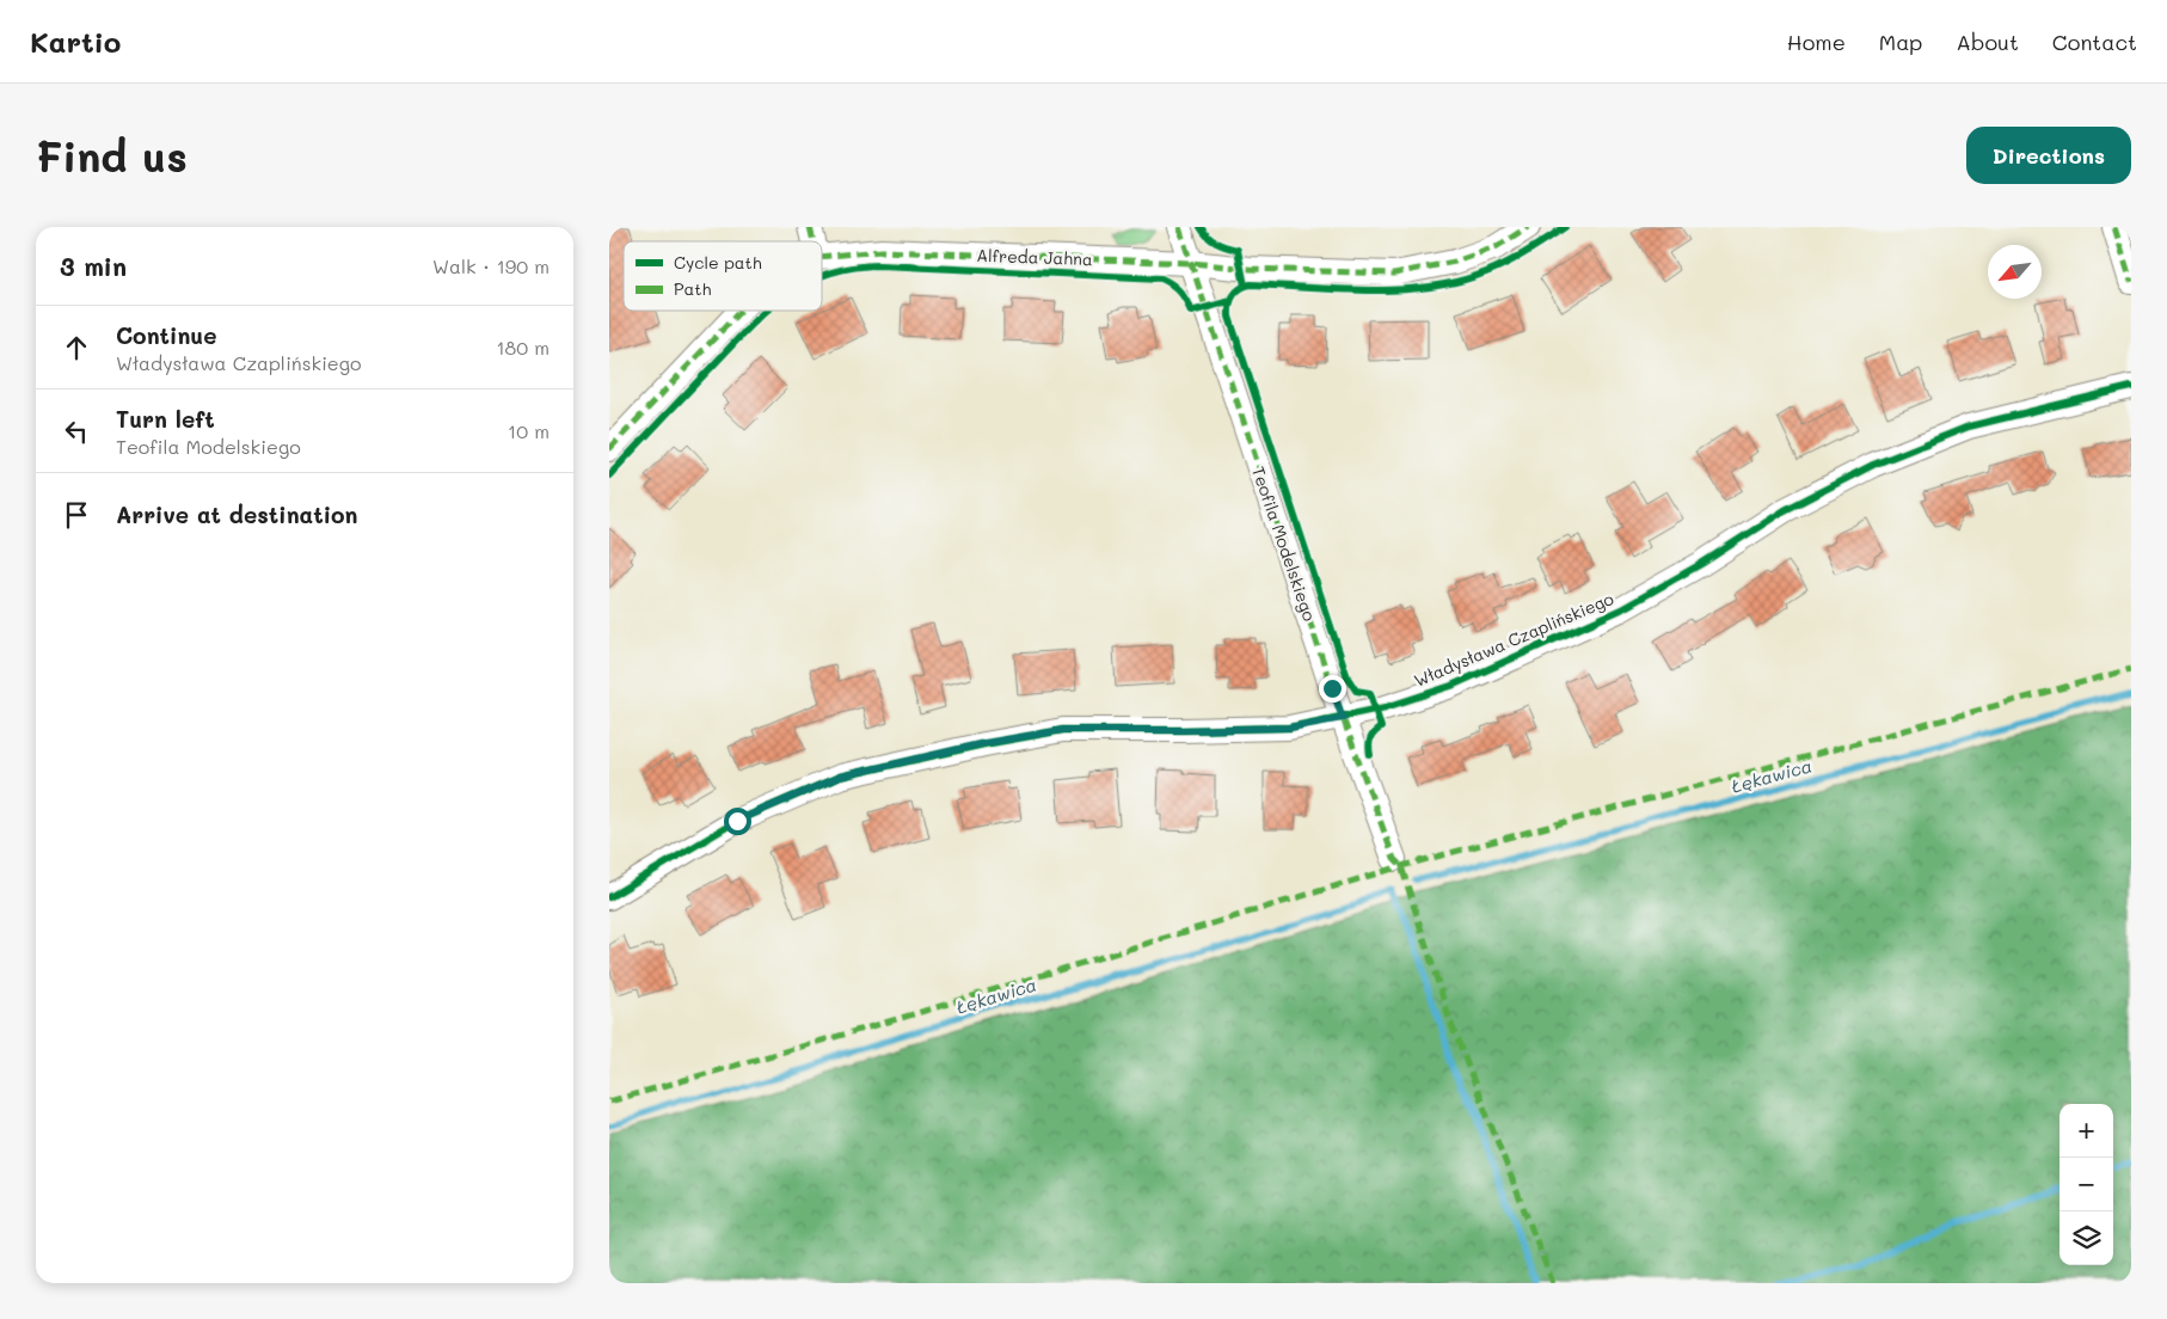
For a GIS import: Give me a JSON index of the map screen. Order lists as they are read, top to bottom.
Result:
{
  "streets": {
    "street": ["Alfreda Jahna", "Teofila Modelskiego", "Władysława Czaplińskiego"]
  },
  "crossings": [
    ["Alfreda Jahna", "Teofila Modelskiego"],
    ["Teofila Modelskiego", "Władysława Czaplińskiego"]
  ],
  "water": ["Łękawica"],
  "legend": ["Cycle path", "Path"],
  "north": "bottom left",
  "page": {
    "header": "Kartio",
    "nav": [
      "Home",
      "Map",
      "About",
      "Contact"
    ],
    "buttons": "Directions",
    "title": "Find us",
    "heading": ["3 min", "Walk · 190 m"],
    "list": [
      ["Continue", "Władysława Czaplińskiego", "180 m"],
      ["Turn left", "Teofila Modelskiego", "10 m"],
      "Arrive at destination"
    ],
    "map_buttons": ["+", "−"]
  }
}
